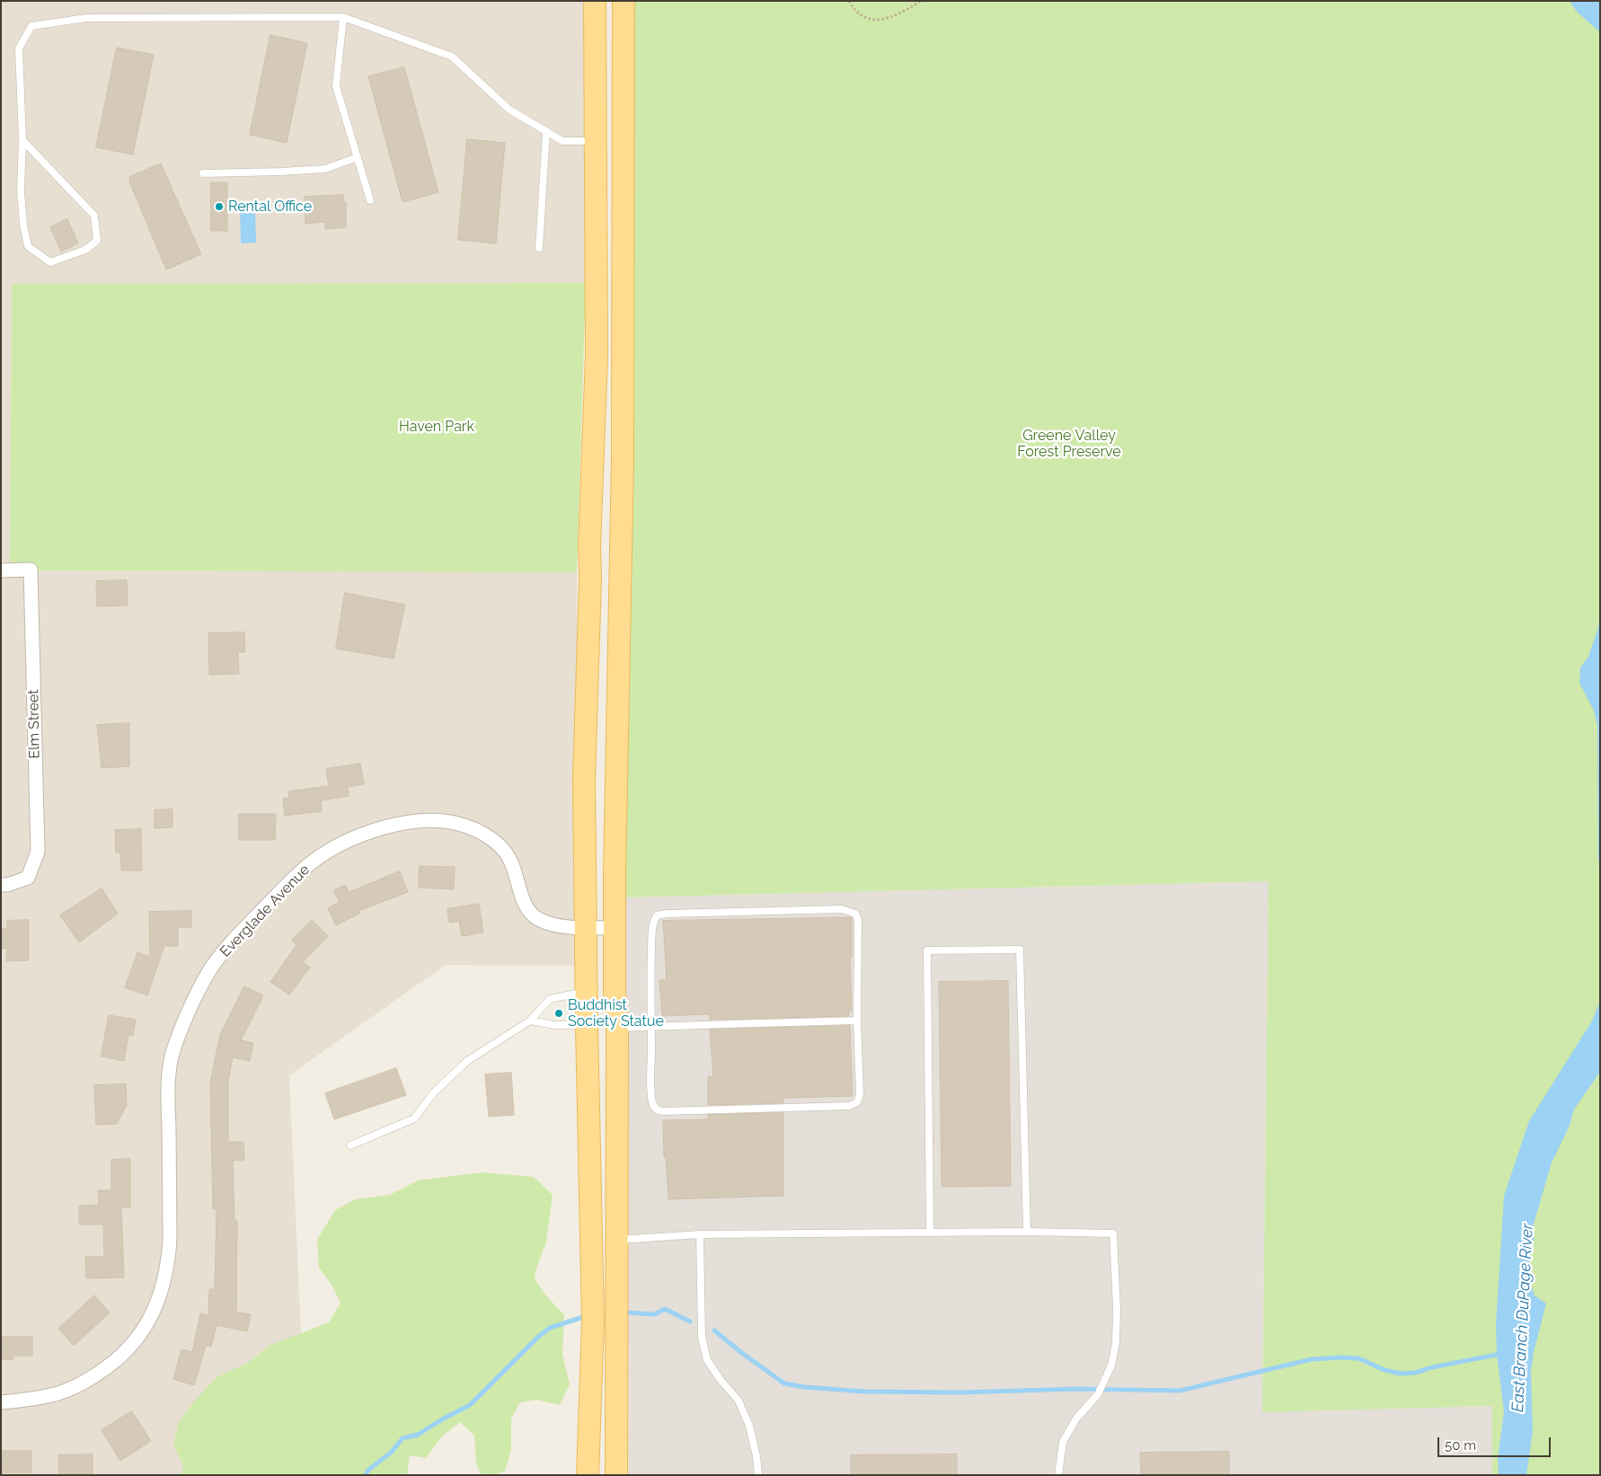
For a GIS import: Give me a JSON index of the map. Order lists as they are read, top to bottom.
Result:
{
  "streets": {
    "street": ["Elm Street", "Everglade Avenue"]
  },
  "water": ["East Branch DuPage River"],
  "parks": ["Haven Park", "Greene Valley Forest Preserve"],
  "places": ["Rental Office", "Buddhist Society Statue"],
  "scale_bar": "50 m"
}
